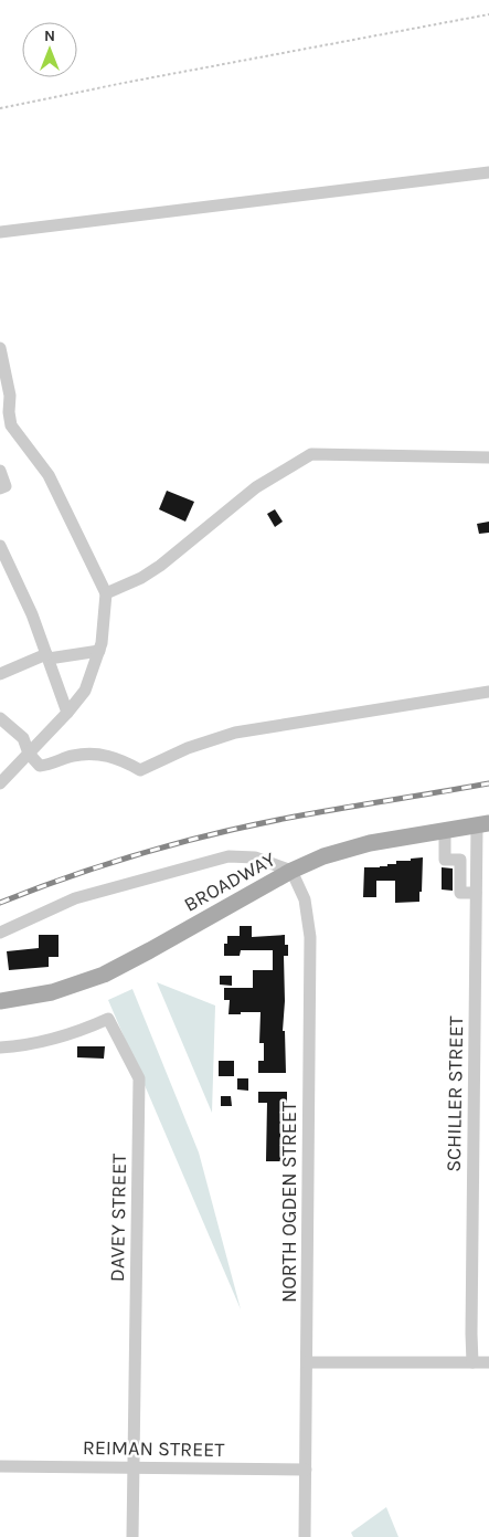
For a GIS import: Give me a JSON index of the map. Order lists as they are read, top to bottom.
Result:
{
  "streets": {
    "main road": ["BROADWAY"],
    "street": [
      "SCHILLER STREET",
      "NORTH OGDEN STREET",
      "DAVEY STREET",
      "REIMAN STREET"
    ]
  },
  "crossings": [
    ["BROADWAY", "SCHILLER STREET"],
    ["BROADWAY", "NORTH OGDEN STREET"],
    ["NORTH OGDEN STREET", "REIMAN STREET"],
    ["DAVEY STREET", "REIMAN STREET"]
  ],
  "north": "top"
}
